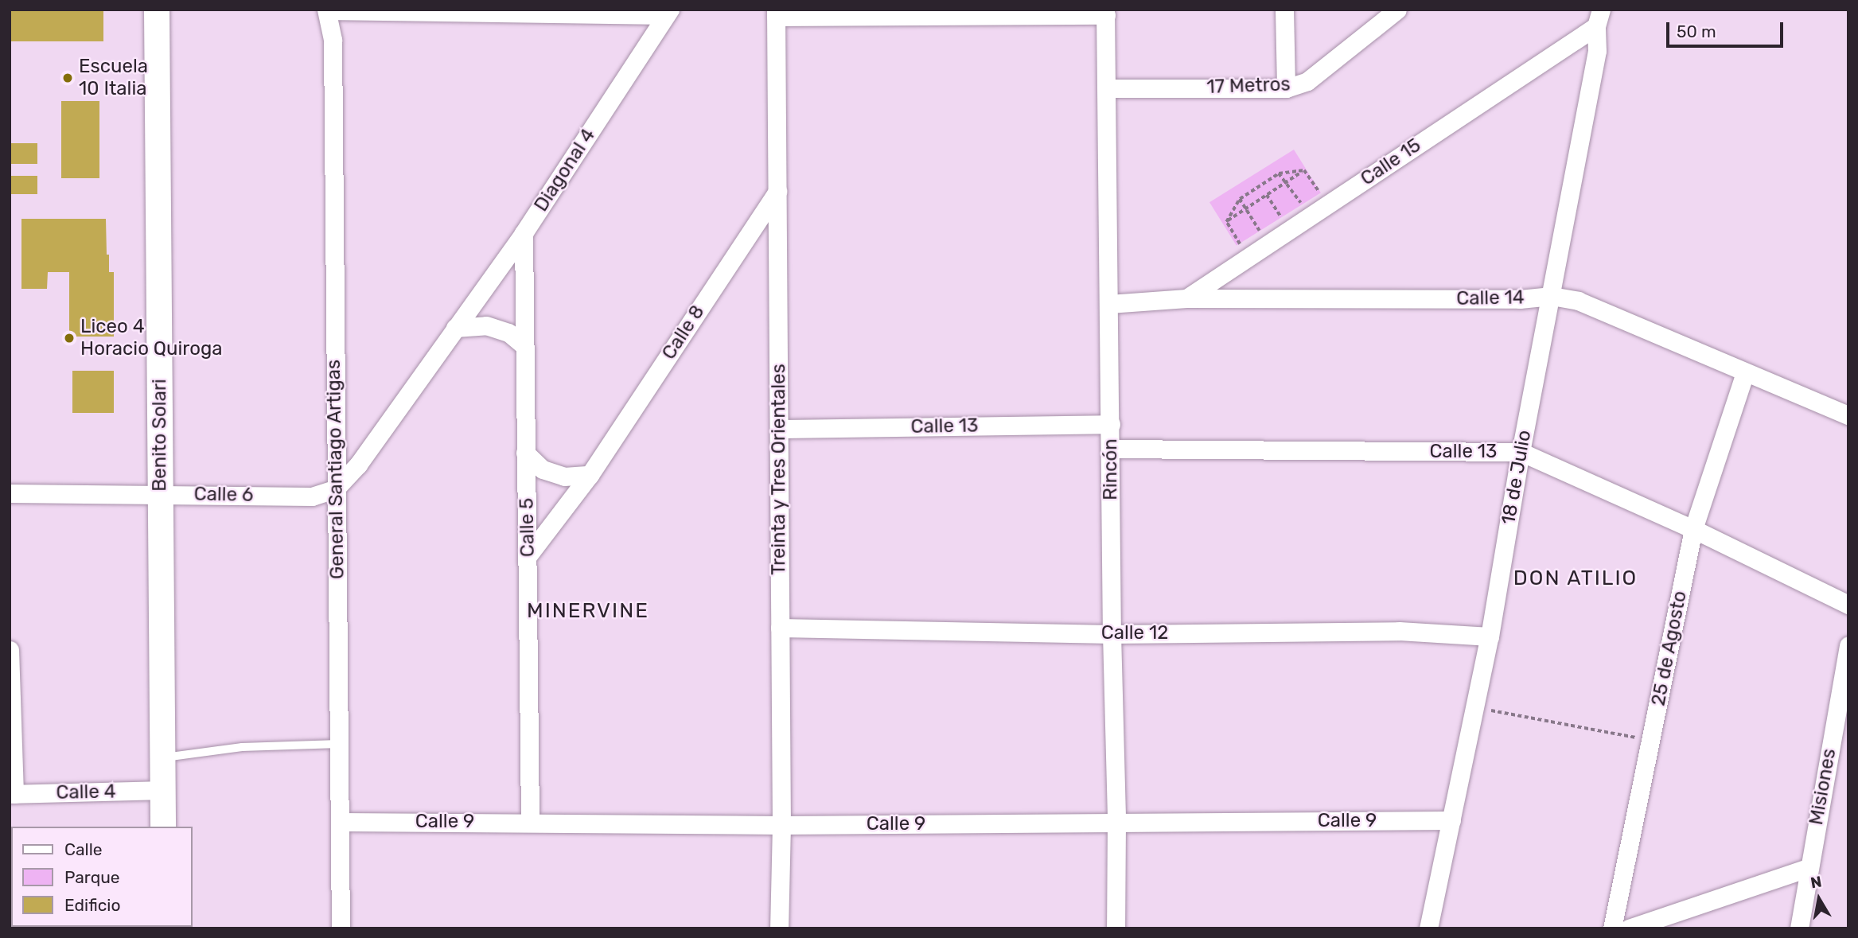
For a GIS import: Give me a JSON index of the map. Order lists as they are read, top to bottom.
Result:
{
  "streets": {
    "street": [
      "17 Metros",
      "Calle 15",
      "Diagonal 4",
      "Calle 14",
      "Calle 8",
      "Calle 13",
      "Benito Solari",
      "General Santiago Artigas",
      "Treinta y Tres Orientales",
      "Rincón",
      "18 de Julio",
      "Calle 6",
      "Calle 5",
      "Calle 12",
      "25 de Agosto",
      "Misiones",
      "Calle 4",
      "Calle 9"
    ]
  },
  "crossings": [
    ["17 Metros", "Rincón"],
    ["Calle 15", "Calle 14"],
    ["Calle 15", "18 de Julio"],
    ["Diagonal 4", "General Santiago Artigas"],
    ["Diagonal 4", "Calle 6"],
    ["Diagonal 4", "Calle 5"],
    ["Calle 14", "Rincón"],
    ["Calle 14", "18 de Julio"],
    ["Calle 14", "25 de Agosto"],
    ["Calle 8", "Treinta y Tres Orientales"],
    ["Calle 8", "Calle 5"],
    ["Calle 13", "Treinta y Tres Orientales"],
    ["Calle 13", "Rincón"],
    ["Calle 13", "18 de Julio"],
    ["Calle 13", "25 de Agosto"],
    ["Benito Solari", "Calle 6"],
    ["Benito Solari", "Calle 4"],
    ["General Santiago Artigas", "Calle 6"],
    ["General Santiago Artigas", "Calle 9"],
    ["Treinta y Tres Orientales", "Calle 12"],
    ["Treinta y Tres Orientales", "Calle 9"],
    ["Rincón", "Calle 12"],
    ["Rincón", "Calle 9"],
    ["18 de Julio", "Calle 12"],
    ["18 de Julio", "Calle 9"],
    ["Calle 5", "Calle 9"]
  ],
  "districts": ["DON ATILIO", "MINERVINE"],
  "places": ["Escuela 10 Italia", "Liceo 4 Horacio Quiroga"],
  "legend": ["Calle", "Parque", "Edificio"],
  "scale_bar": "50 m",
  "north": "top"
}
